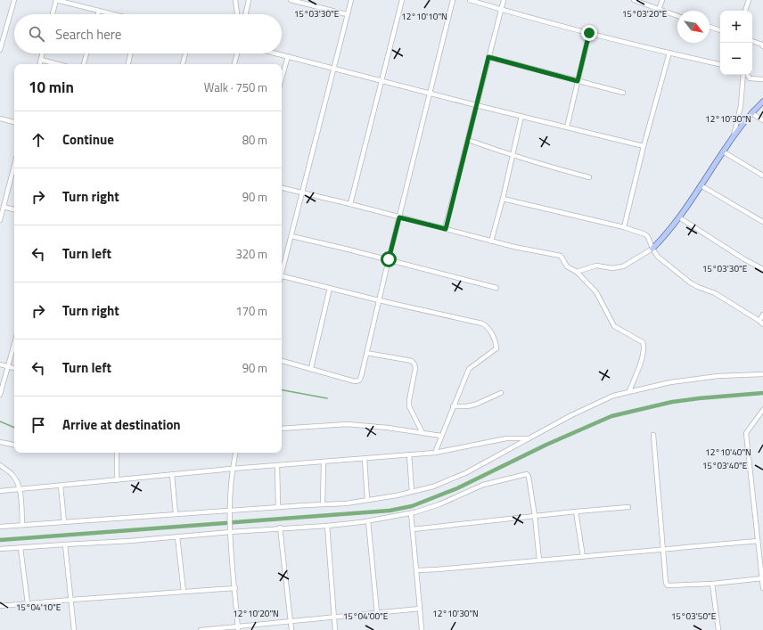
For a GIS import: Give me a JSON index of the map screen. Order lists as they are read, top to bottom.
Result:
{
  "north": "bottom right",
  "page": {
    "map_buttons": ["+", "−"],
    "search": "Search here",
    "heading": ["10 min", "Walk · 750 m"],
    "list": [
      ["Continue", "80 m"],
      ["Turn right", "90 m"],
      ["Turn left", "320 m"],
      ["Turn right", "170 m"],
      ["Turn left", "90 m"],
      "Arrive at destination"
    ]
  },
  "coordinates": [
    "15°03'30\"E",
    "15°03'20\"E",
    "12°10'10\"N",
    "12°10'30\"N",
    "12°10'40\"N",
    "15°03'40\"E",
    "15°04'10\"E",
    "12°10'20\"N",
    "15°04'00\"E",
    "15°03'50\"E"
  ]
}
